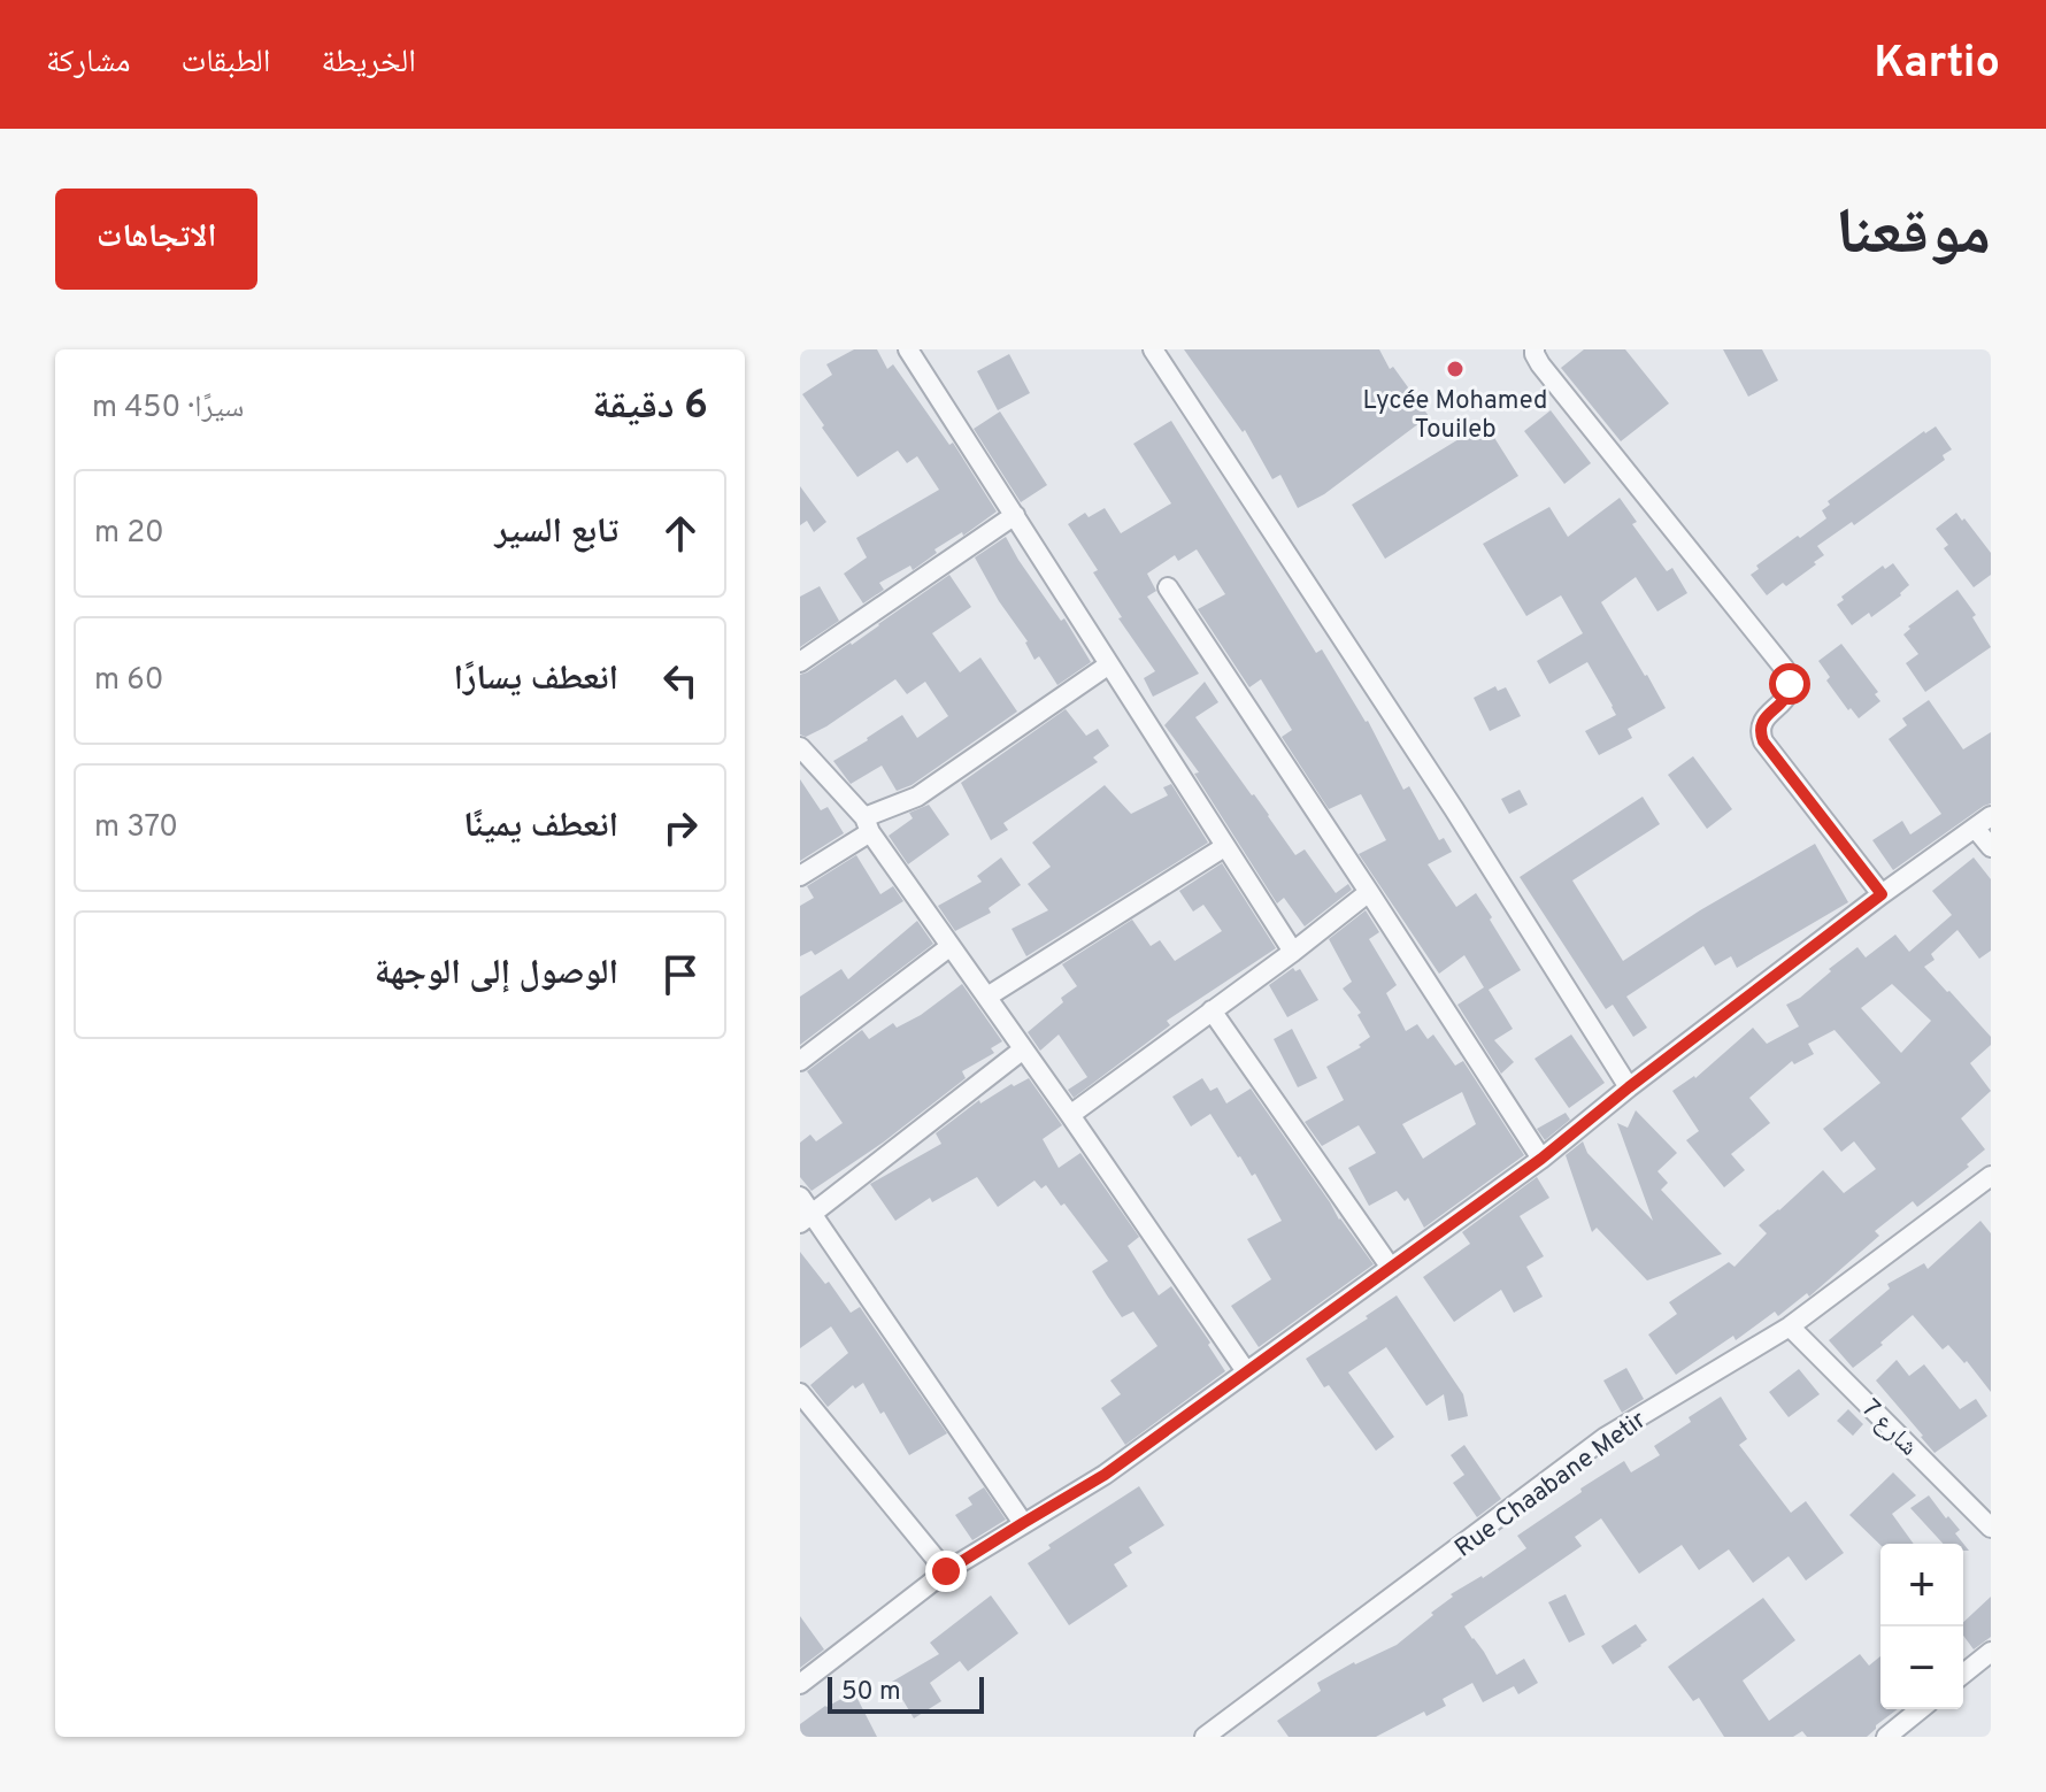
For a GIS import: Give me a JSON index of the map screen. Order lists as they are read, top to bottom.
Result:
{
  "streets": {
    "street": ["شارع 7", "Rue Chaabane Metir"]
  },
  "crossings": [
    ["شارع 7", "Rue Chaabane Metir"]
  ],
  "places": ["Lycée Mohamed Touileb"],
  "scale_bar": "50 m",
  "page": {
    "header": "Kartio",
    "nav": ["الخريطة", "الطبقات", "مشاركة"],
    "title": "موقعنا",
    "buttons": "الاتجاهات",
    "heading": ["6 دقيقة", "سيرًا · 450 m"],
    "list": [
      ["تابع السير", "20 m"],
      ["انعطف يسارًا", "60 m"],
      ["انعطف يمينًا", "370 m"],
      "الوصول إلى الوجهة"
    ],
    "map_buttons": ["+", "−"],
    "scale": "50 m"
  }
}
